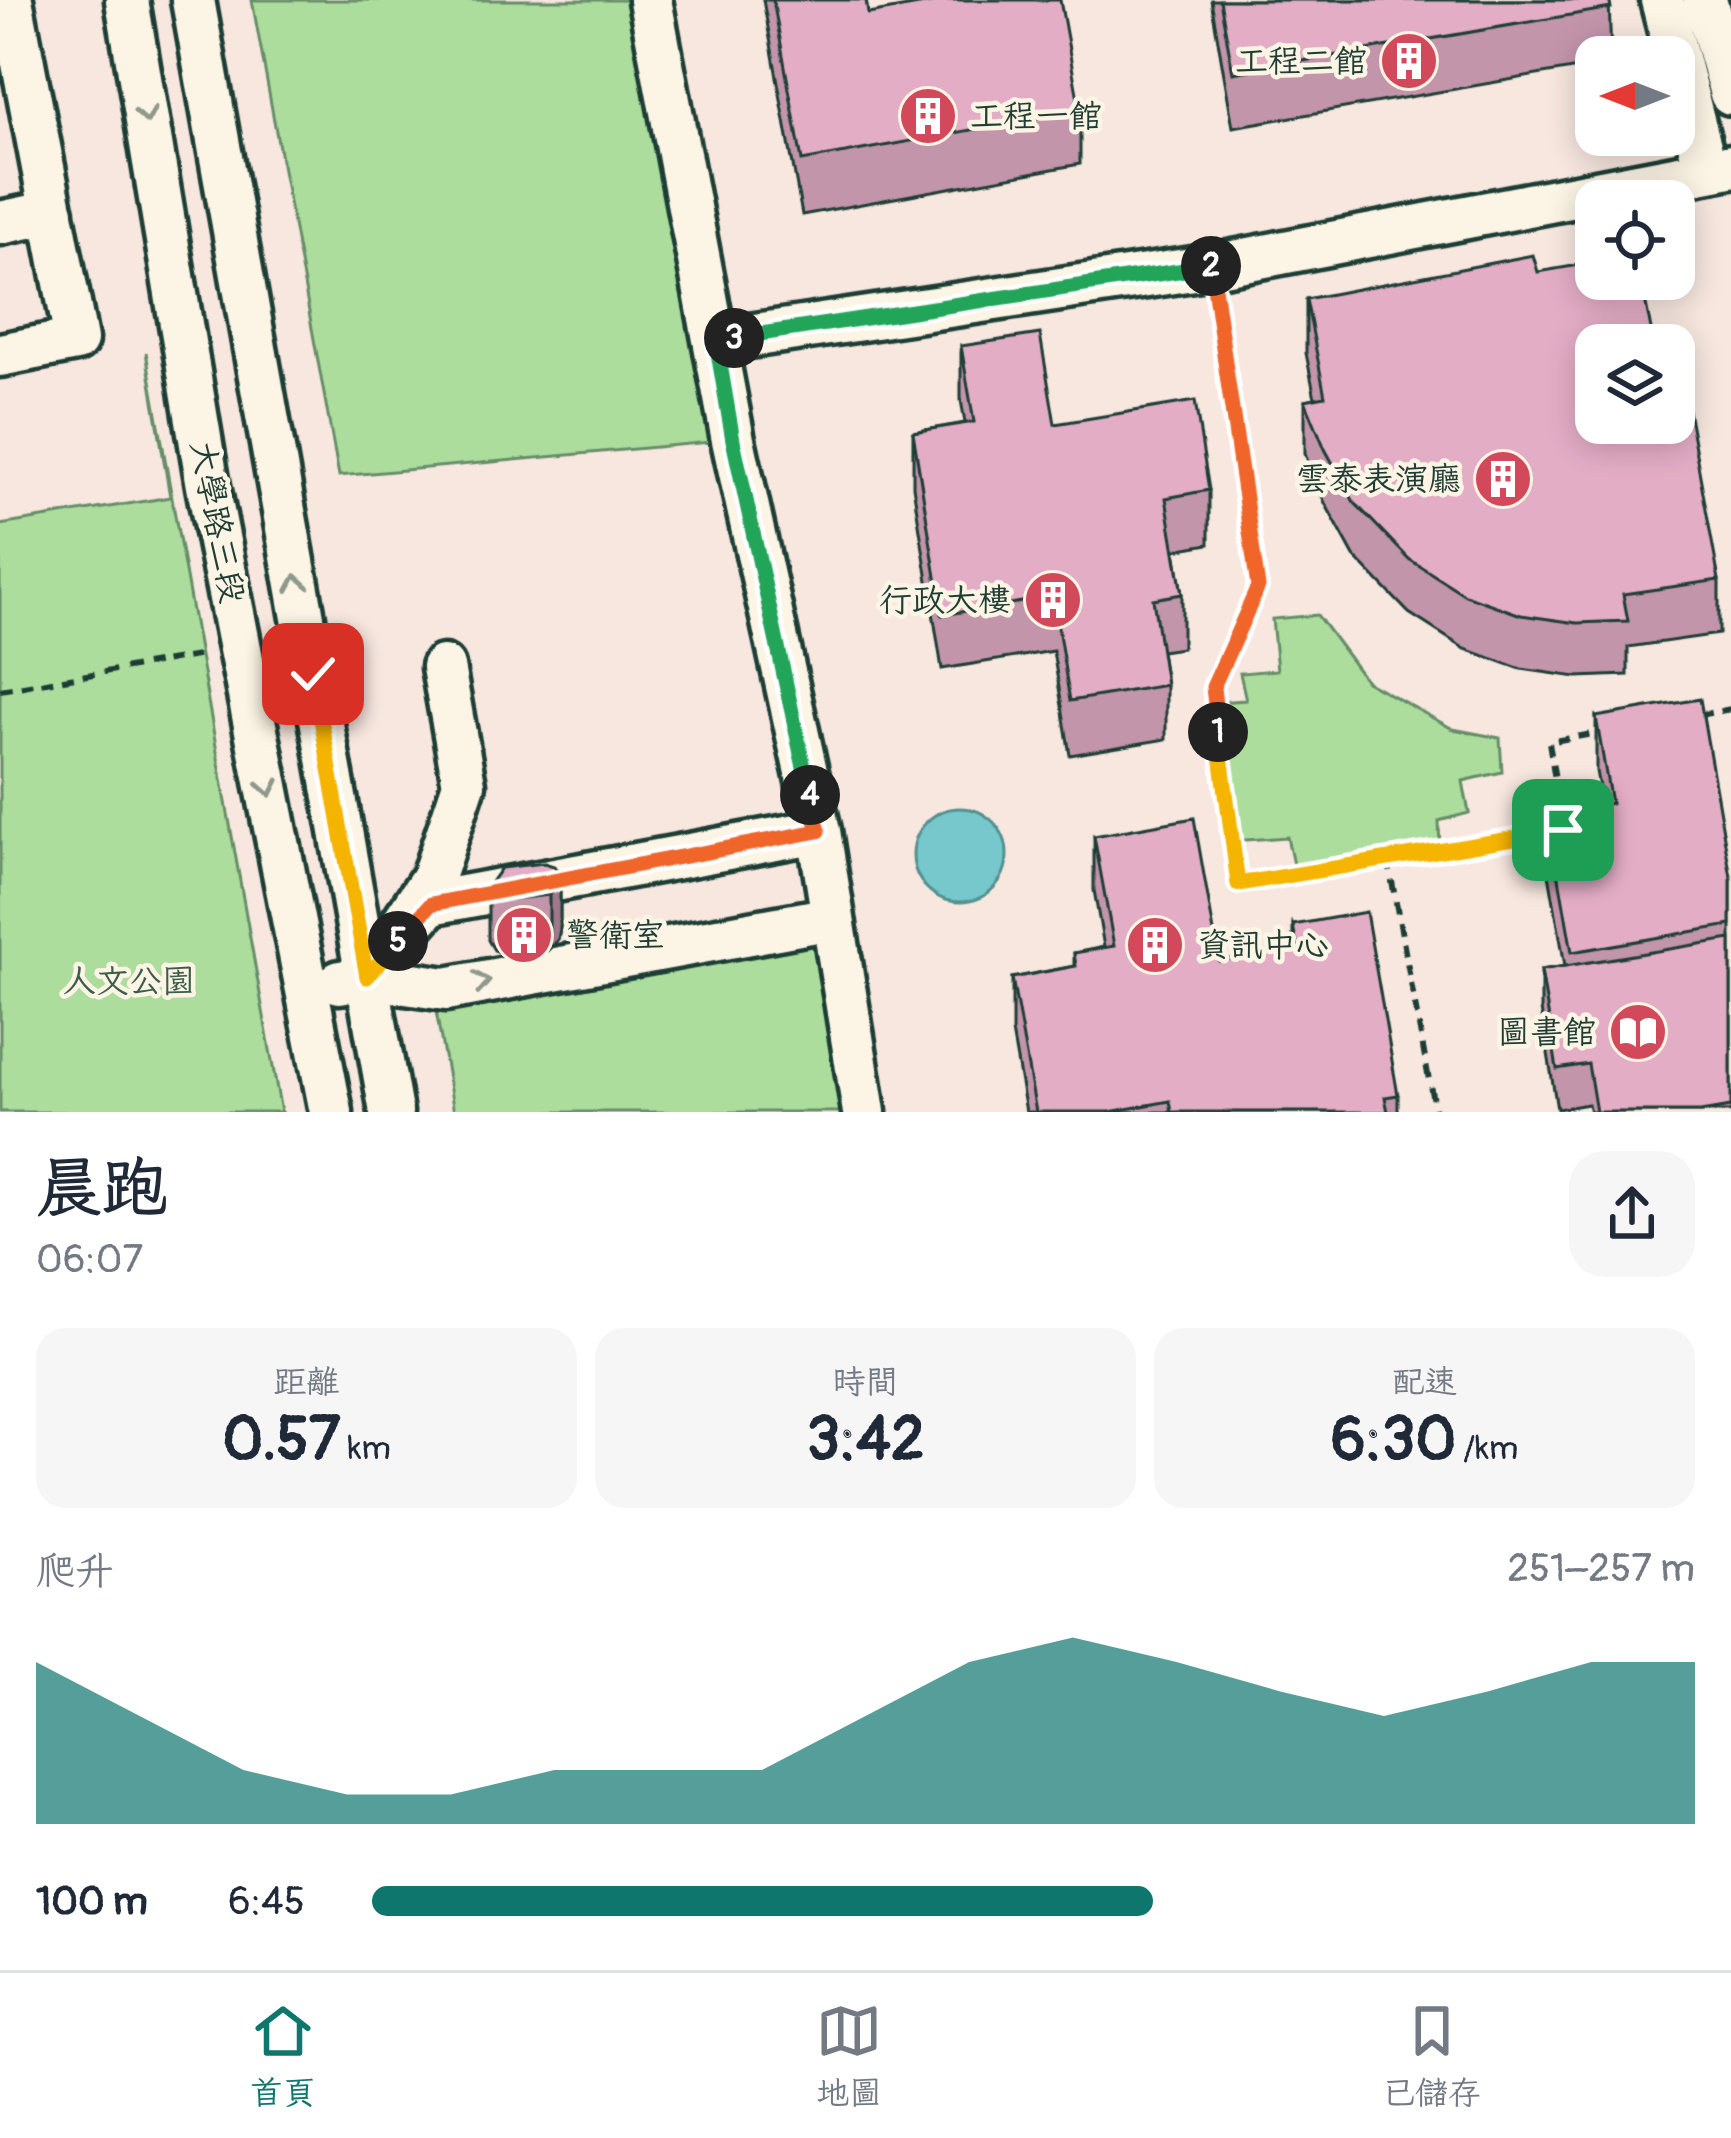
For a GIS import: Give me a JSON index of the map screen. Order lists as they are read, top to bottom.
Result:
{
  "streets": {
    "street": ["大學路三段"]
  },
  "parks": ["人文公園"],
  "places": {
    "building": [
      "工程二館",
      "工程一館",
      "雲泰表演廳",
      "行政大樓",
      "警衛室",
      "資訊中心"
    ],
    "library": ["圖書館"]
  },
  "north": "left",
  "page": {
    "pins": [
      "2",
      "3",
      "1",
      "4",
      "5"
    ],
    "heading": ["晨跑", "06:07"],
    "stats": [
      ["距離", "0.57 km"],
      ["時間", "3:42"],
      ["配速", "6:30 /km"]
    ],
    "chart": ["爬升", "251–257 m"],
    "list": [
      {
        "name": "100 m",
        "note": "6:45"
      }
    ],
    "tabs": ["首頁", "地圖", "已儲存"]
  }
}
